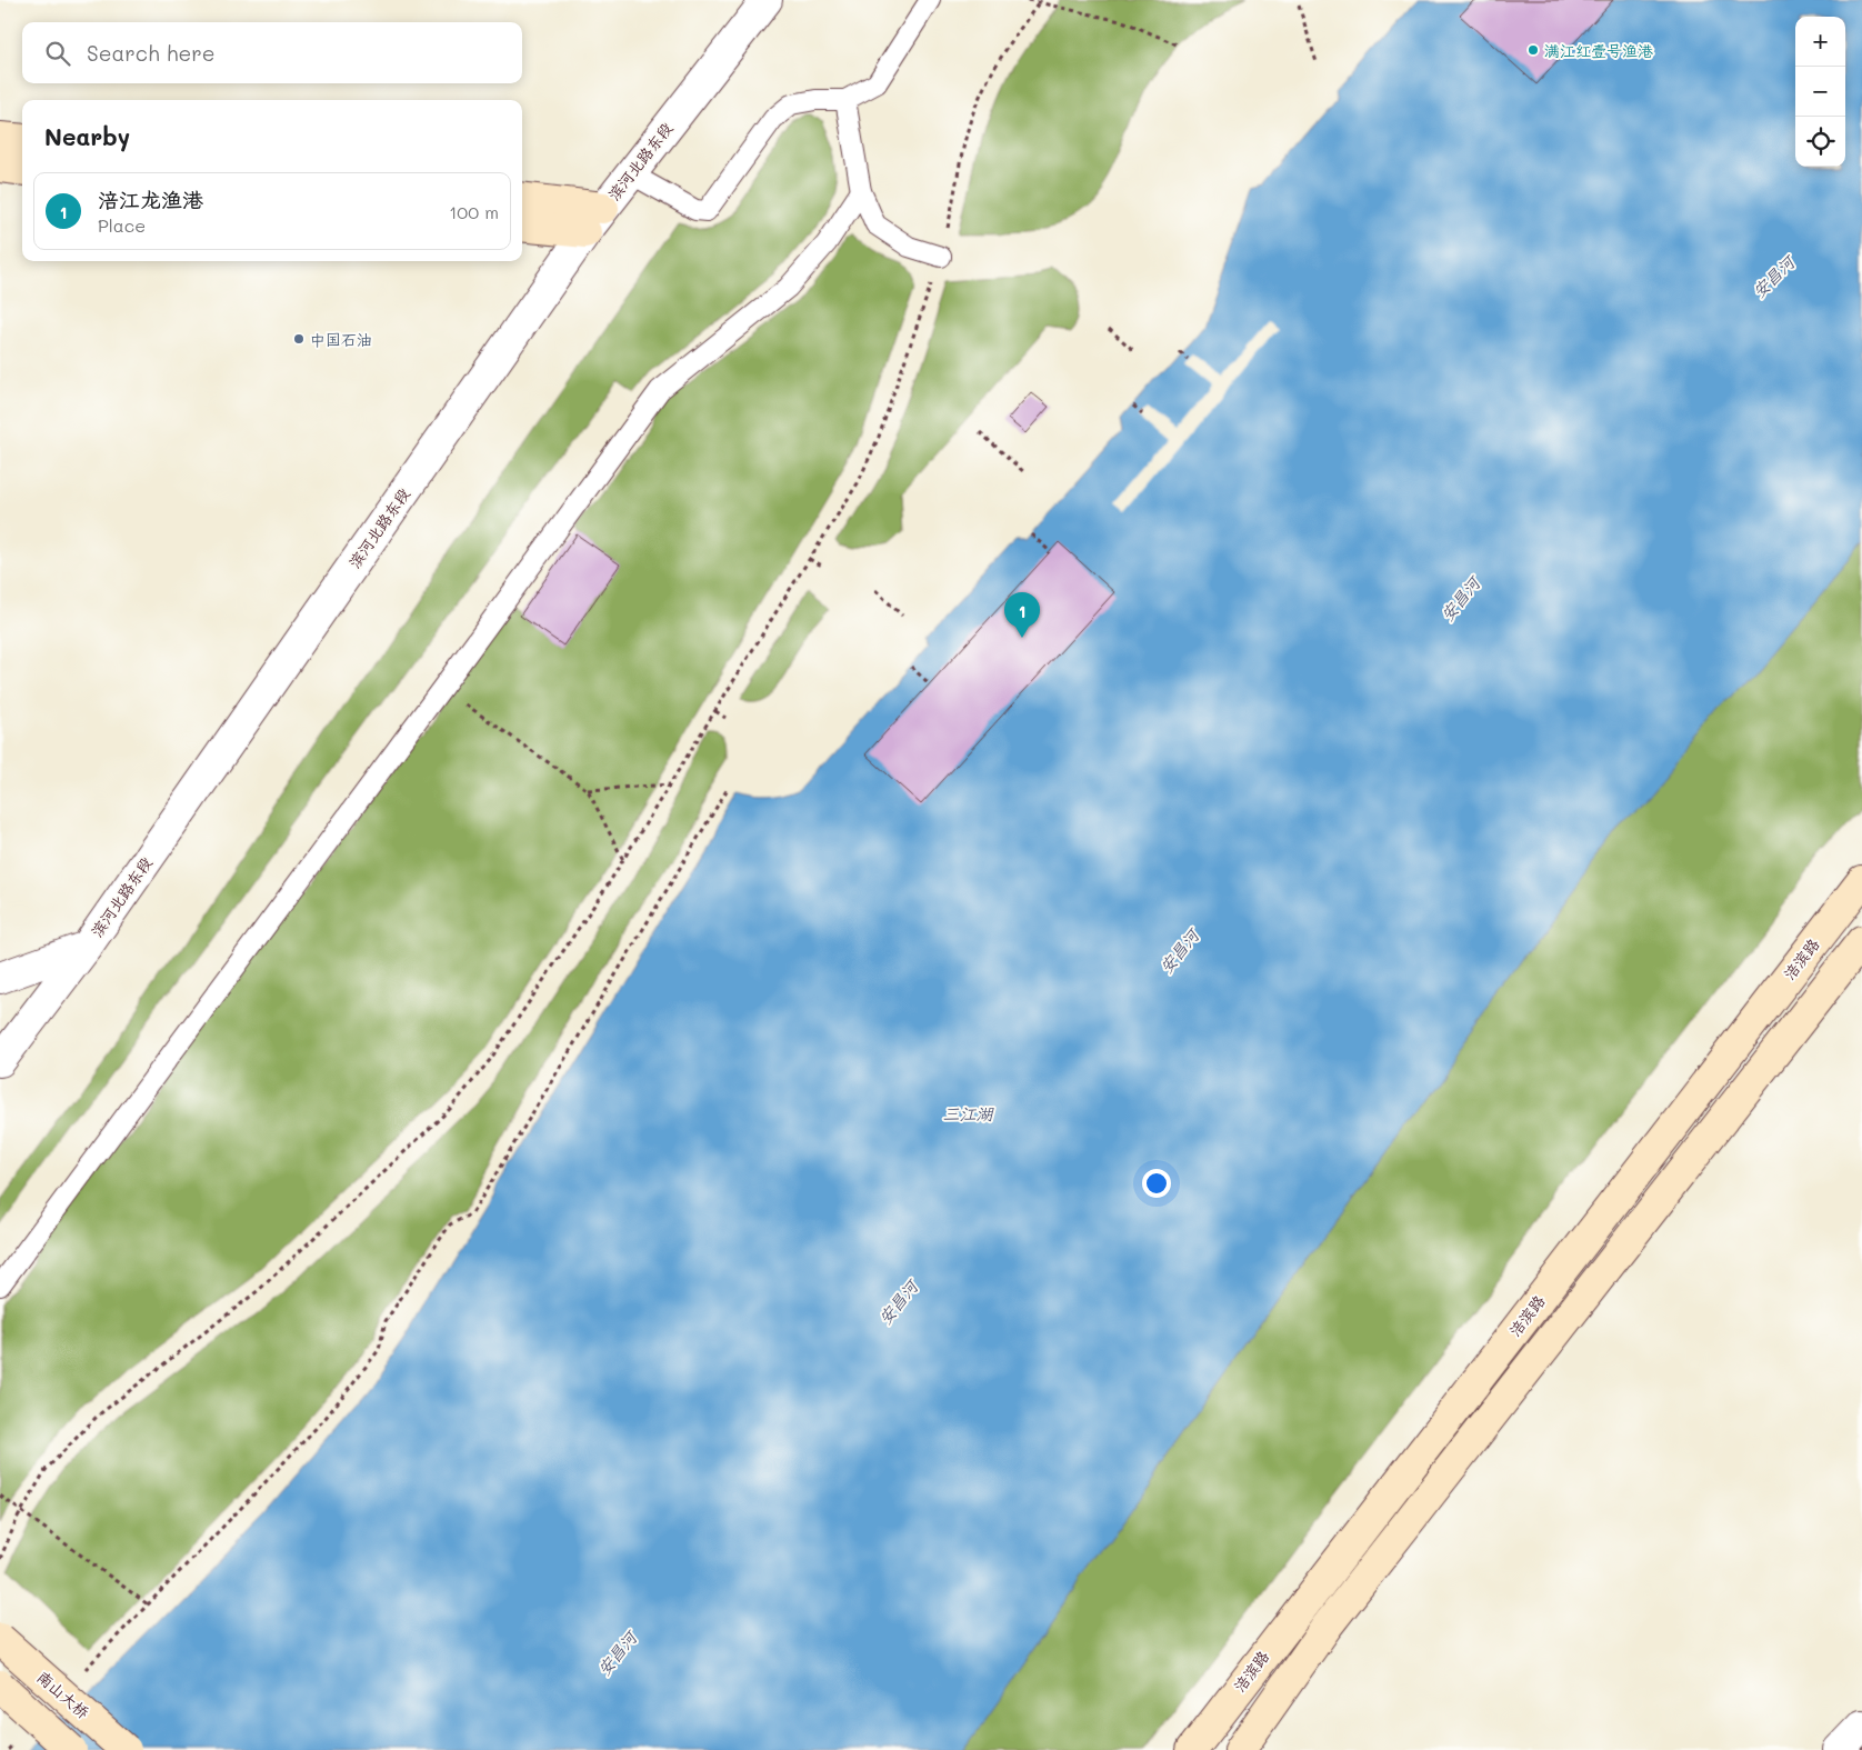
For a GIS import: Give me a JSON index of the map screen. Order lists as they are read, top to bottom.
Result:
{
  "streets": {
    "main road": ["涪滨路", "南山大桥"],
    "street": ["滨河北路东段"]
  },
  "water": ["安昌河", "三江湖"],
  "places": ["满江红壹号渔港", "中国石油"],
  "page": {
    "map_buttons": ["+", "−"],
    "search": "Search here",
    "heading": "Nearby",
    "list": [
      {
        "mark": "1",
        "name": "涪江龙渔港",
        "note": "Place",
        "value": "100 m"
      }
    ],
    "pins": "1"
  }
}
